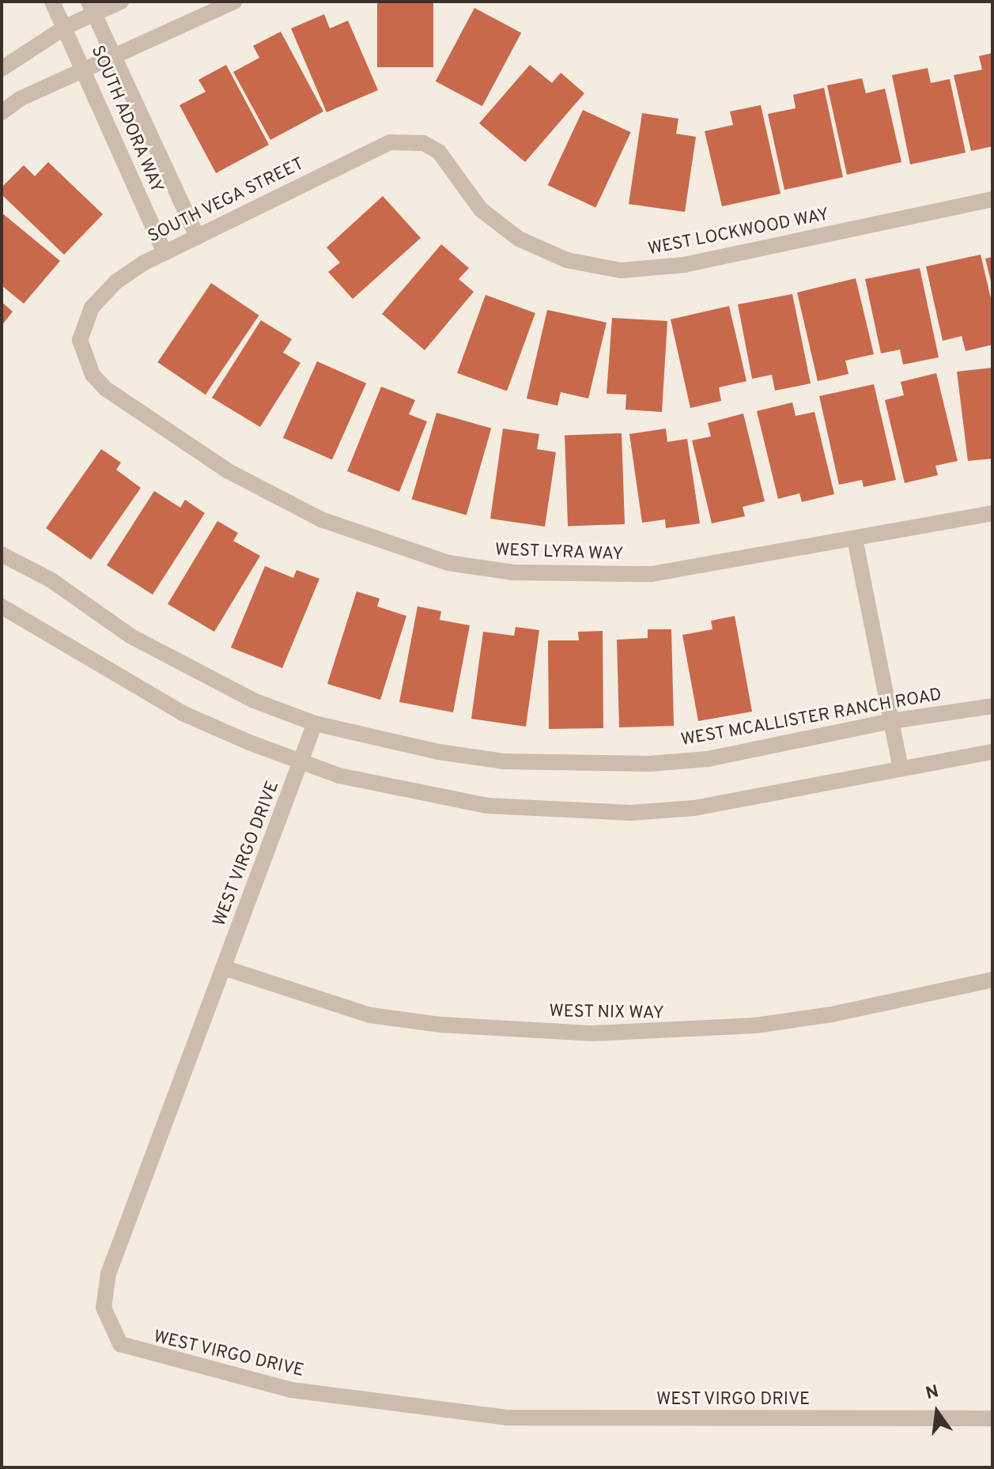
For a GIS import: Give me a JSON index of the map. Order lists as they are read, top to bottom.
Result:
{
  "streets": {
    "street": [
      "SOUTH ADORA WAY",
      "SOUTH VEGA STREET",
      "WEST LOCKWOOD WAY",
      "WEST LYRA WAY",
      "WEST MCALLISTER RANCH ROAD",
      "WEST VIRGO DRIVE",
      "WEST NIX WAY"
    ]
  },
  "crossings": [
    ["SOUTH ADORA WAY", "SOUTH VEGA STREET"],
    ["SOUTH VEGA STREET", "WEST LOCKWOOD WAY"],
    ["SOUTH VEGA STREET", "WEST LYRA WAY"],
    ["WEST MCALLISTER RANCH ROAD", "WEST VIRGO DRIVE"],
    ["WEST VIRGO DRIVE", "WEST NIX WAY"]
  ],
  "north": "top"
}
